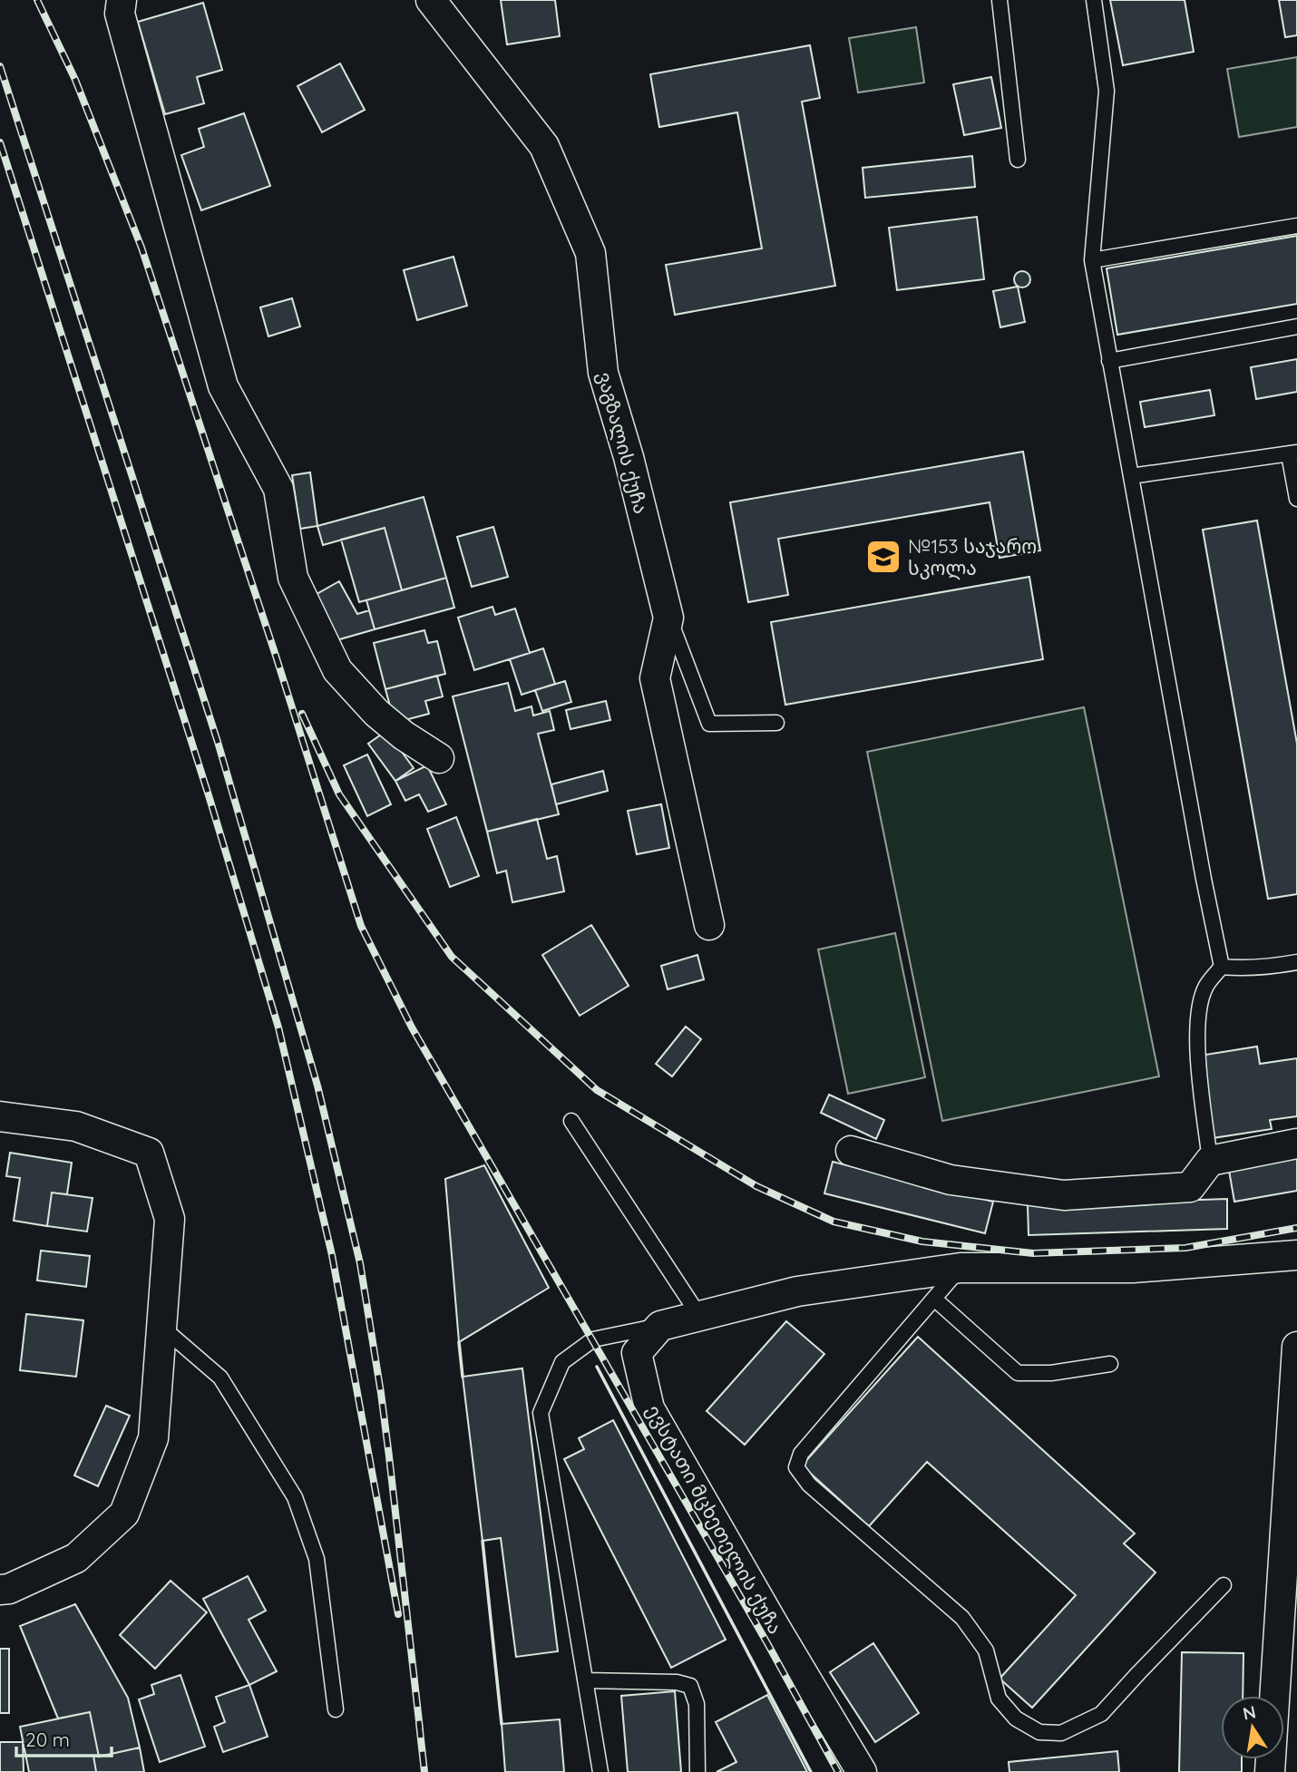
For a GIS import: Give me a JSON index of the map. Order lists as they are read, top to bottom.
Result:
{
  "streets": {
    "street": ["ვაგზალის ქუჩა", "ევსტათი მცხეთელის ქუჩა"]
  },
  "places": {
    "school or university": ["№153 საჯარო სკოლა"]
  },
  "scale_bar": "20 m",
  "north": "top"
}
